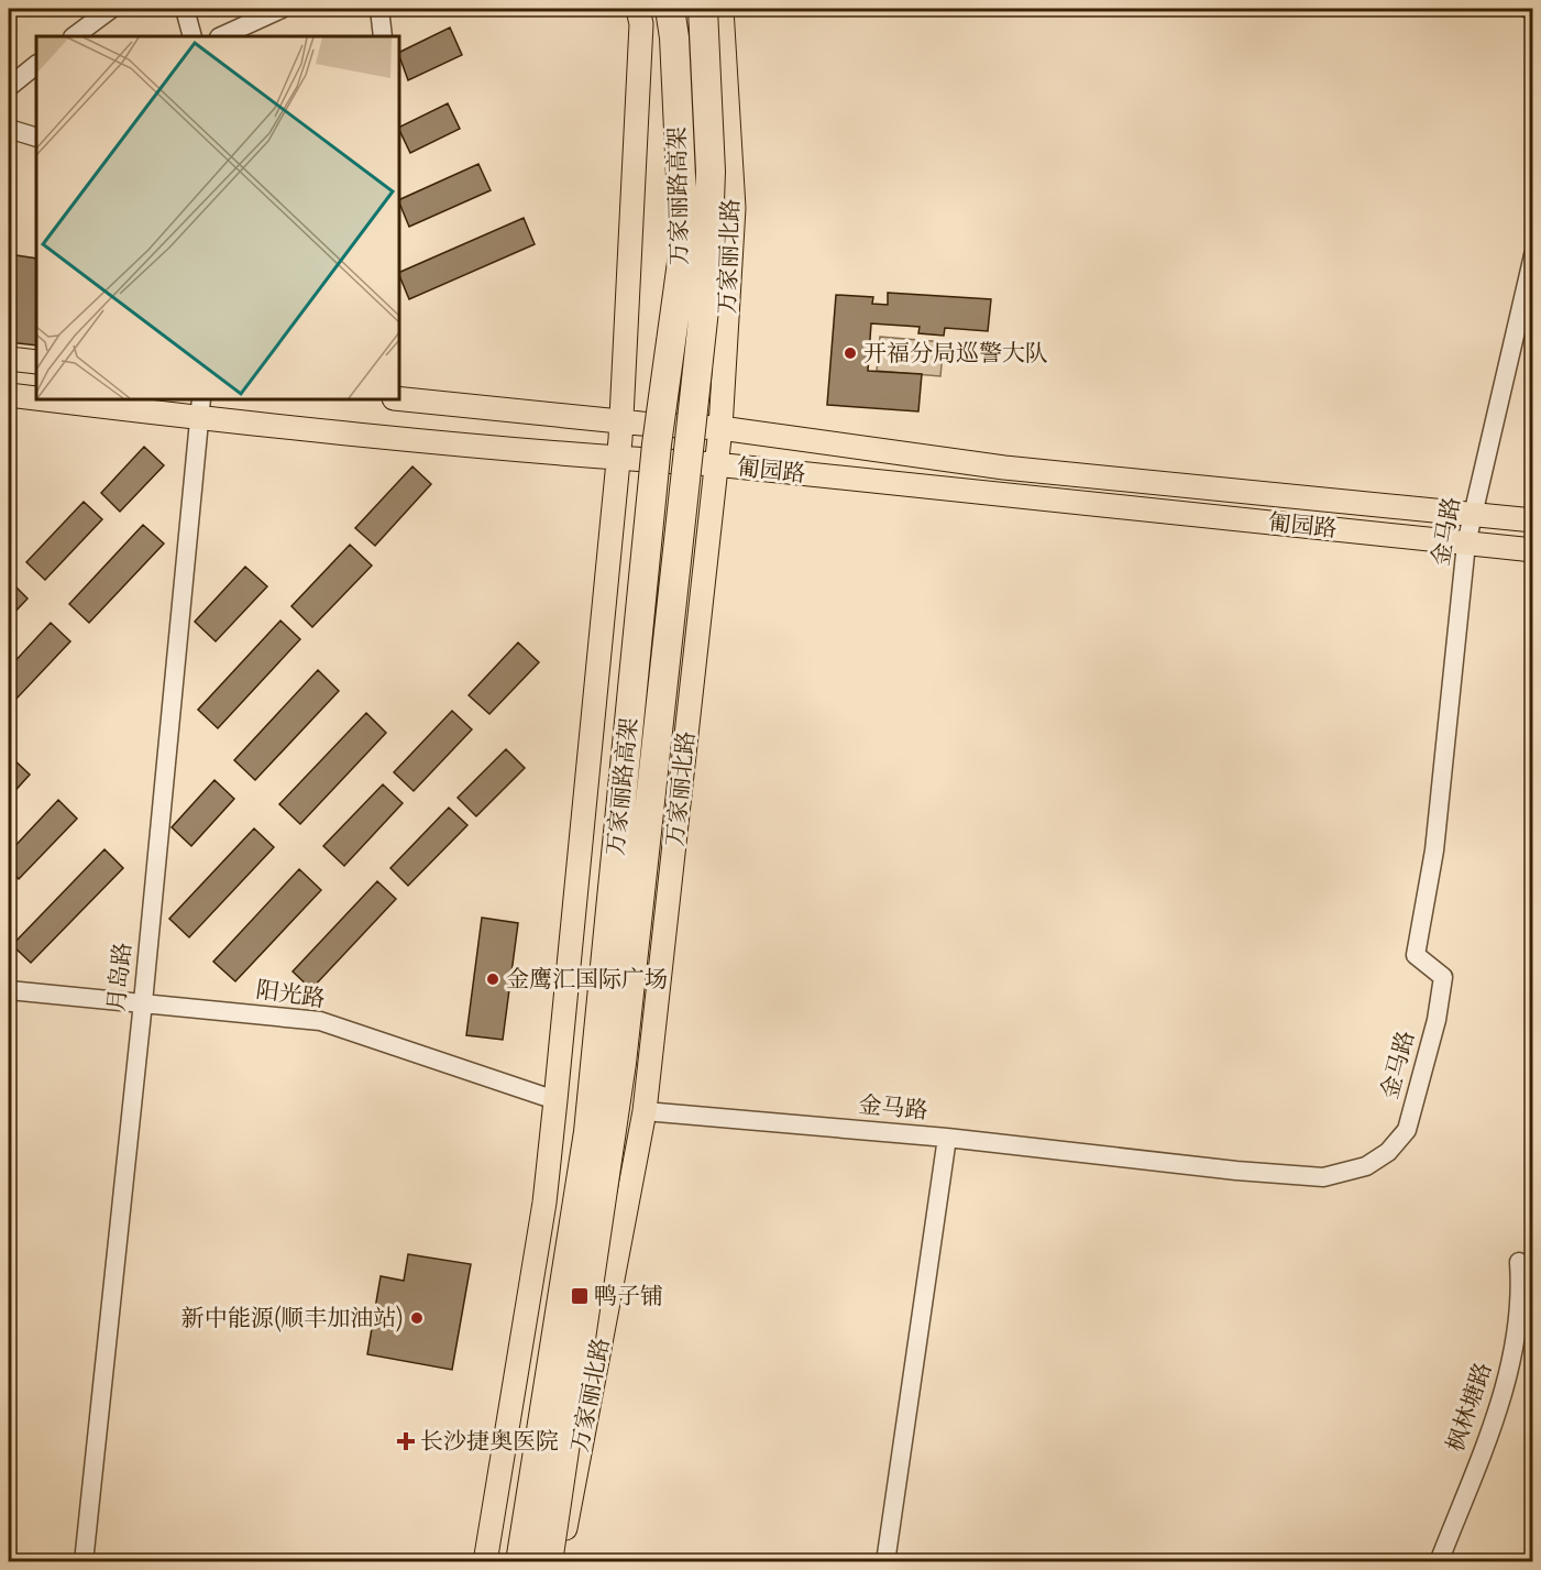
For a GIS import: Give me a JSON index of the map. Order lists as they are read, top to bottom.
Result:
{
  "streets": {
    "highway": ["万家丽路高架"],
    "main road": ["万家丽北路", "匍园路"],
    "street": [
      "金马路",
      "月岛路",
      "阳光路",
      "枫林塘路"
    ]
  },
  "crossings": [
    ["万家丽北路", "匍园路"],
    ["万家丽北路", "金马路"],
    ["匍园路", "金马路"],
    ["匍园路", "月岛路"],
    ["月岛路", "阳光路"]
  ],
  "places": {
    "other": ["开福分局巡警大队", "金鹰汇国际广场", "新中能源(顺丰加油站)"],
    "transit": ["鸭子铺"],
    "health": ["长沙捷奥医院"]
  }
}
